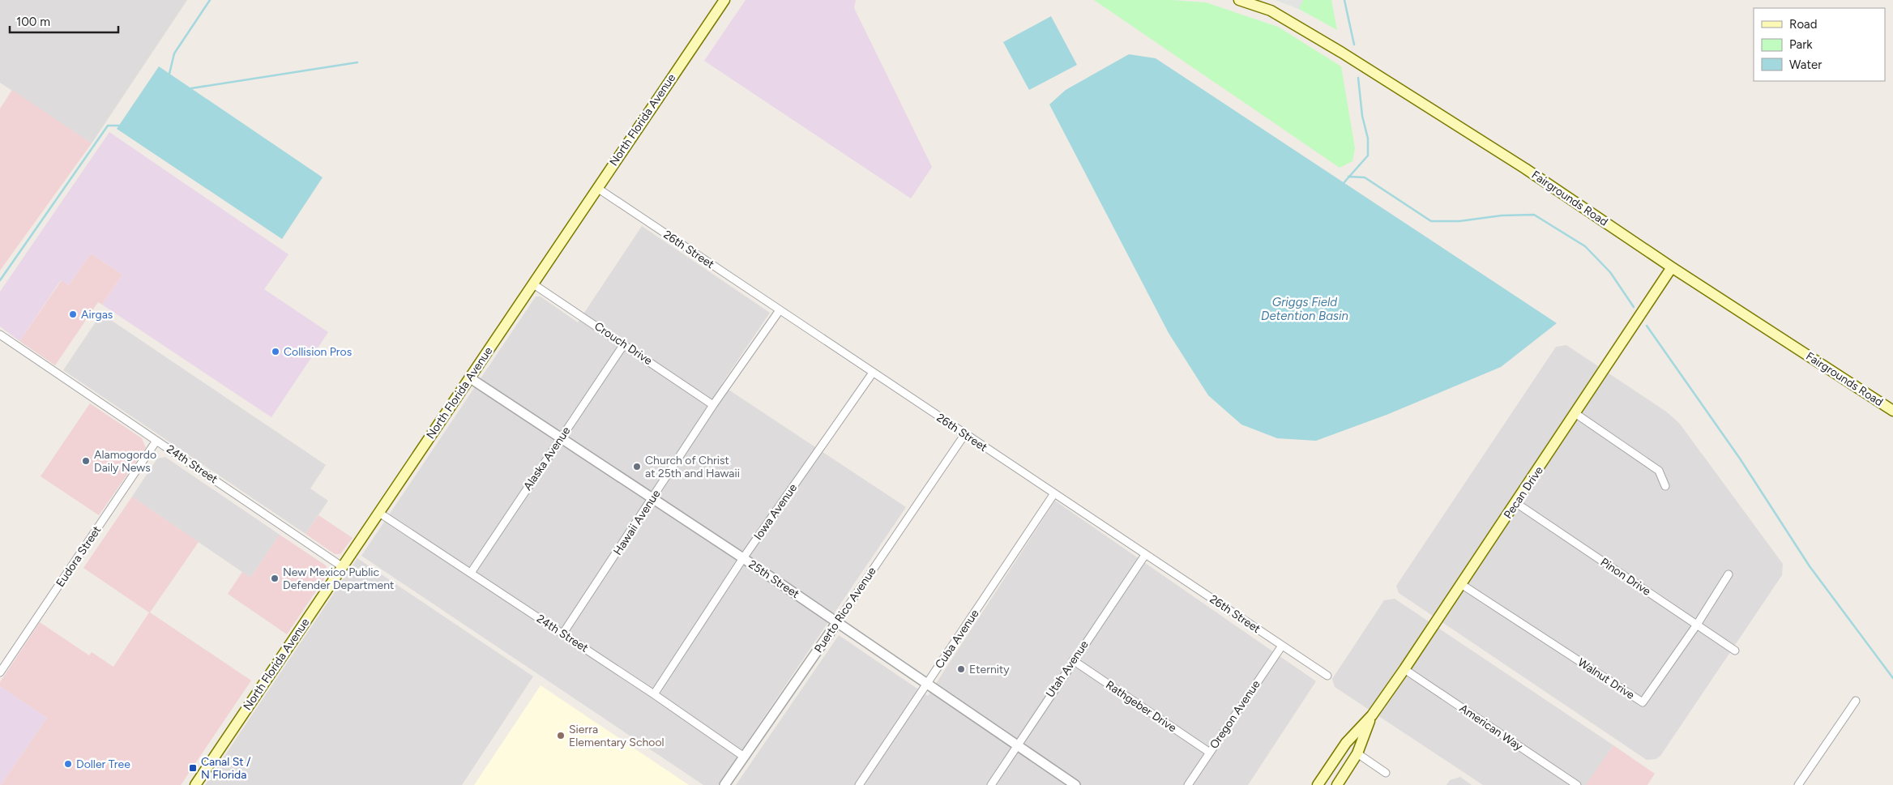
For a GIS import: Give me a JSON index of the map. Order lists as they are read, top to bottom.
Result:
{
  "streets": {
    "main road": ["North Florida Avenue", "Fairgrounds Road", "Pecan Drive"],
    "street": [
      "26th Street",
      "Crouch Drive",
      "Alaska Avenue",
      "24th Street",
      "Iowa Avenue",
      "Hawaii Avenue",
      "Eudora Street",
      "Pinon Drive",
      "25th Street",
      "Puerto Rico Avenue",
      "Cuba Avenue",
      "Utah Avenue",
      "Walnut Drive",
      "Rathgeber Drive",
      "Oregon Avenue",
      "American Way"
    ]
  },
  "crossings": [
    ["North Florida Avenue", "26th Street"],
    ["North Florida Avenue", "Crouch Drive"],
    ["North Florida Avenue", "24th Street"],
    ["North Florida Avenue", "25th Street"],
    ["Fairgrounds Road", "Pecan Drive"],
    ["26th Street", "Iowa Avenue"],
    ["26th Street", "Hawaii Avenue"],
    ["26th Street", "Puerto Rico Avenue"],
    ["26th Street", "Cuba Avenue"],
    ["26th Street", "Utah Avenue"],
    ["26th Street", "Oregon Avenue"],
    ["Crouch Drive", "Alaska Avenue"],
    ["Crouch Drive", "Hawaii Avenue"],
    ["Alaska Avenue", "24th Street"],
    ["Alaska Avenue", "25th Street"],
    ["24th Street", "Iowa Avenue"],
    ["24th Street", "Hawaii Avenue"],
    ["24th Street", "Eudora Street"],
    ["24th Street", "Puerto Rico Avenue"],
    ["Pecan Drive", "Pinon Drive"],
    ["Pecan Drive", "Walnut Drive"],
    ["Pecan Drive", "American Way"],
    ["Iowa Avenue", "25th Street"],
    ["Hawaii Avenue", "25th Street"],
    ["Pinon Drive", "Walnut Drive"],
    ["25th Street", "Puerto Rico Avenue"],
    ["25th Street", "Cuba Avenue"],
    ["25th Street", "Utah Avenue"],
    ["Utah Avenue", "Rathgeber Drive"],
    ["Rathgeber Drive", "Oregon Avenue"]
  ],
  "water": ["Griggs Field Detention Basin"],
  "places": {
    "other": [
      "Airgas",
      "Collision Pros",
      "Alamogordo Daily News",
      "Church of Christ at 25th and Hawaii",
      "New Mexico Public Defender Department",
      "Eternity",
      "Sierra Elementary School",
      "Doller Tree"
    ],
    "transit": ["Canal St / N Florida"]
  },
  "legend": ["Road", "Park", "Water"],
  "scale_bar": "100 m"
}
